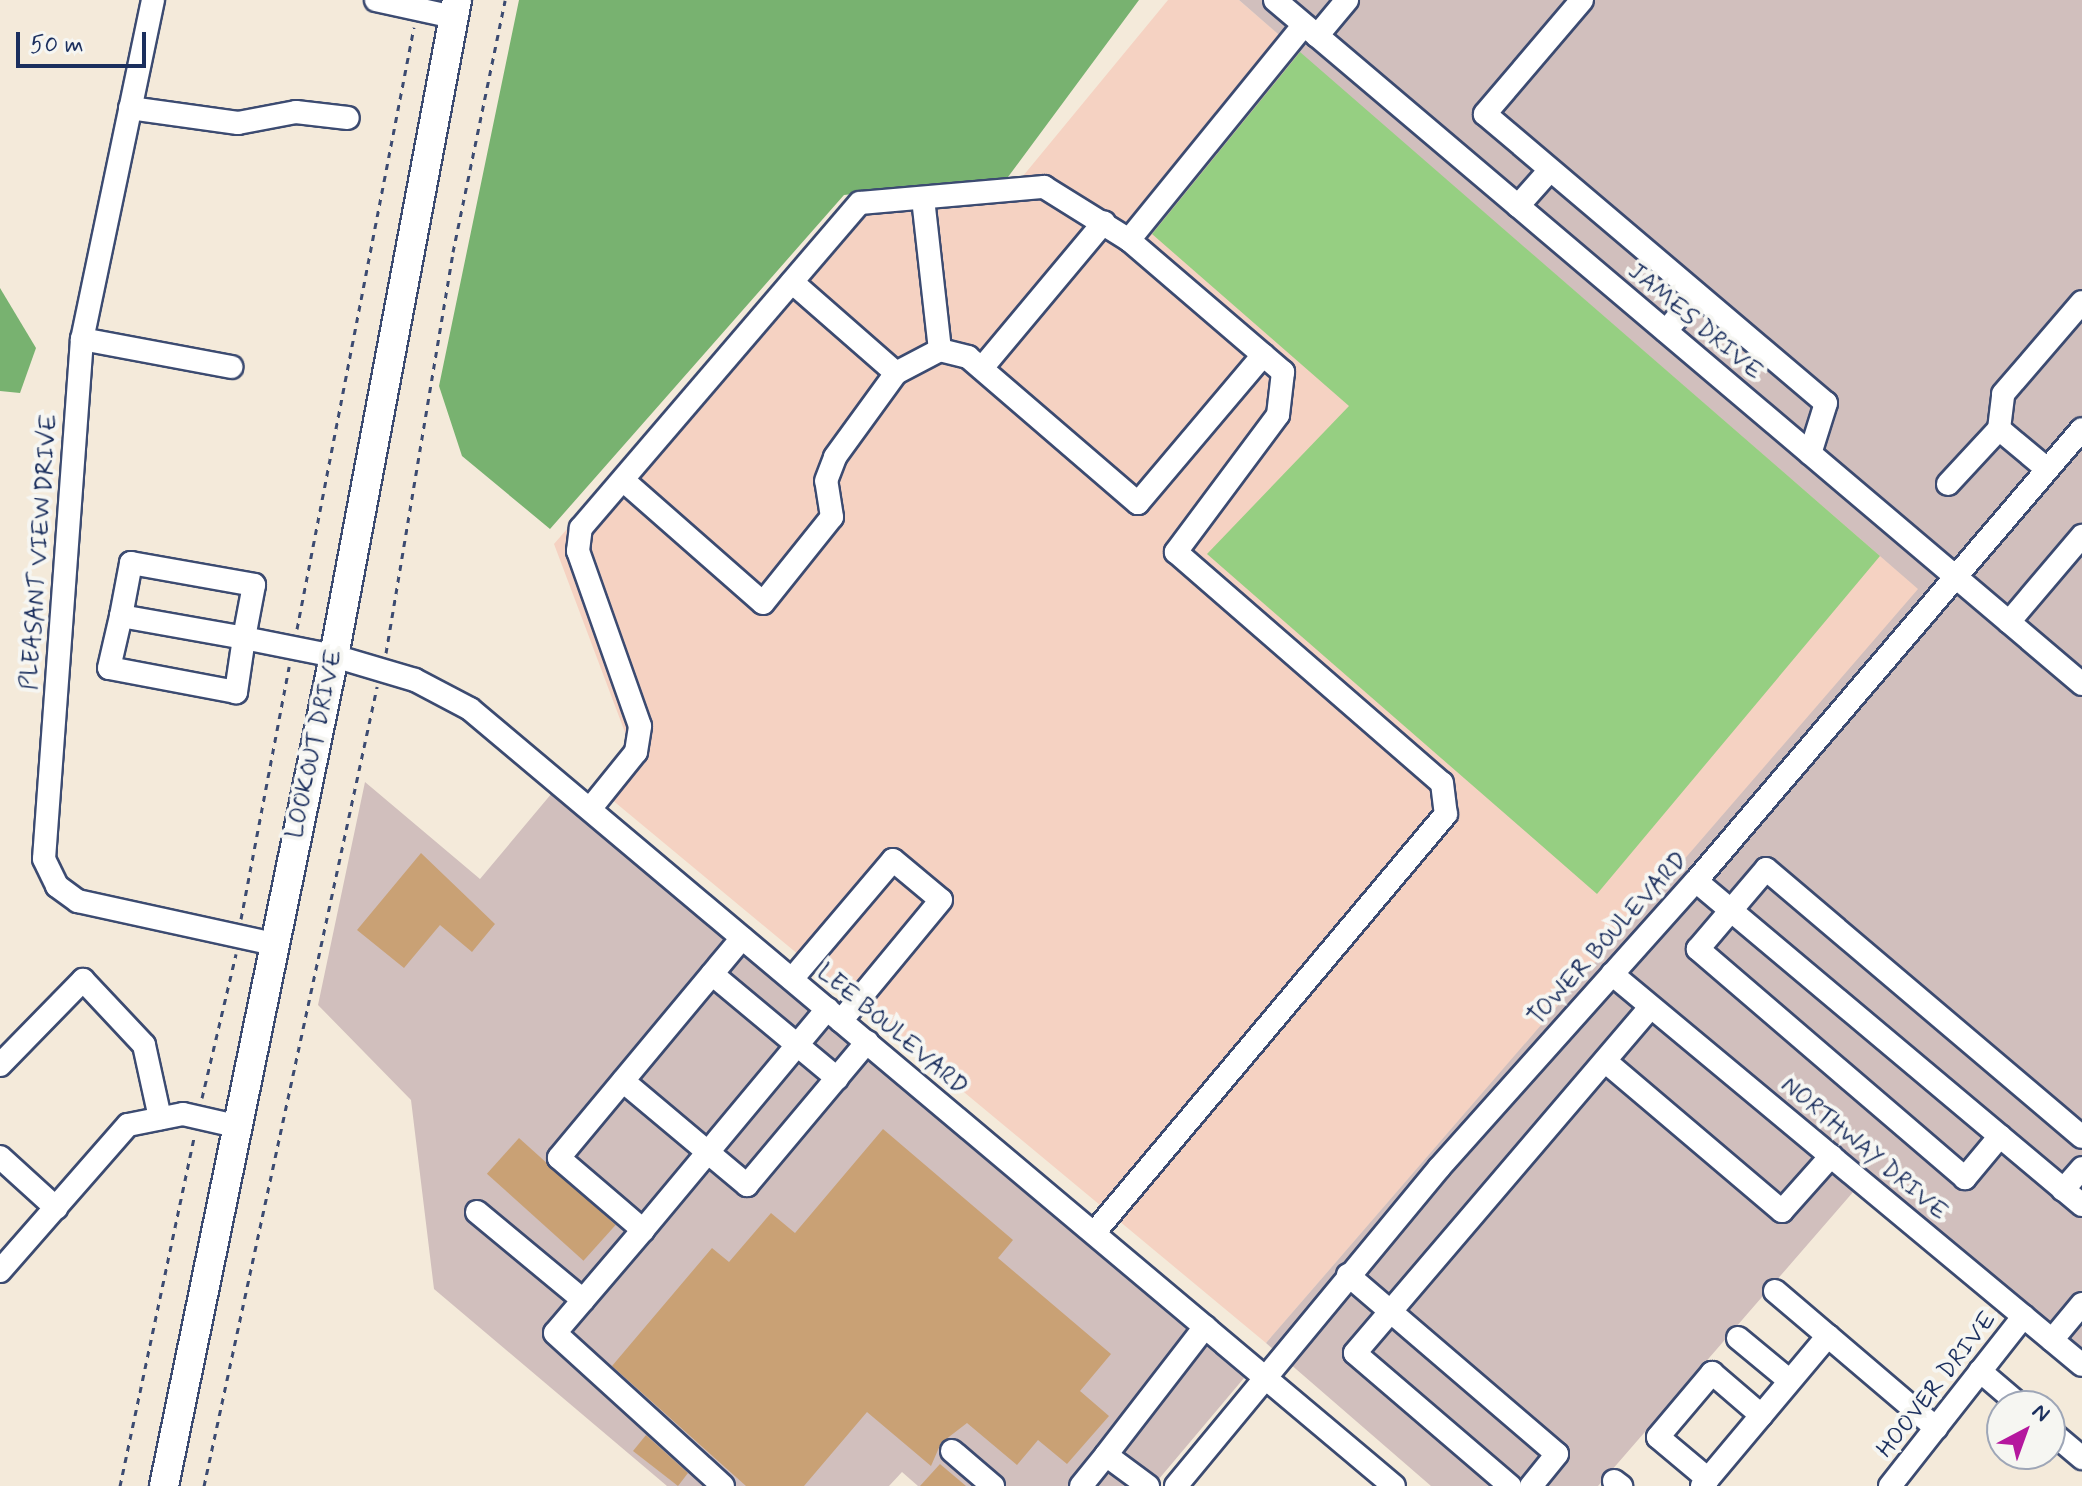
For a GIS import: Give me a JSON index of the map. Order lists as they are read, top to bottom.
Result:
{
  "streets": {
    "main road": ["LOOKOUT DRIVE"],
    "street": [
      "JAMES DRIVE",
      "PLEASANT VIEW DRIVE",
      "TOWER BOULEVARD",
      "LEE BOULEVARD",
      "NORTHWAY DRIVE",
      "HOOVER DRIVE"
    ]
  },
  "crossings": [
    ["JAMES DRIVE", "TOWER BOULEVARD"],
    ["PLEASANT VIEW DRIVE", "LOOKOUT DRIVE"],
    ["LOOKOUT DRIVE", "LEE BOULEVARD"],
    ["TOWER BOULEVARD", "LEE BOULEVARD"],
    ["TOWER BOULEVARD", "NORTHWAY DRIVE"],
    ["NORTHWAY DRIVE", "HOOVER DRIVE"]
  ],
  "scale_bar": "50 m",
  "north": "top right"
}
